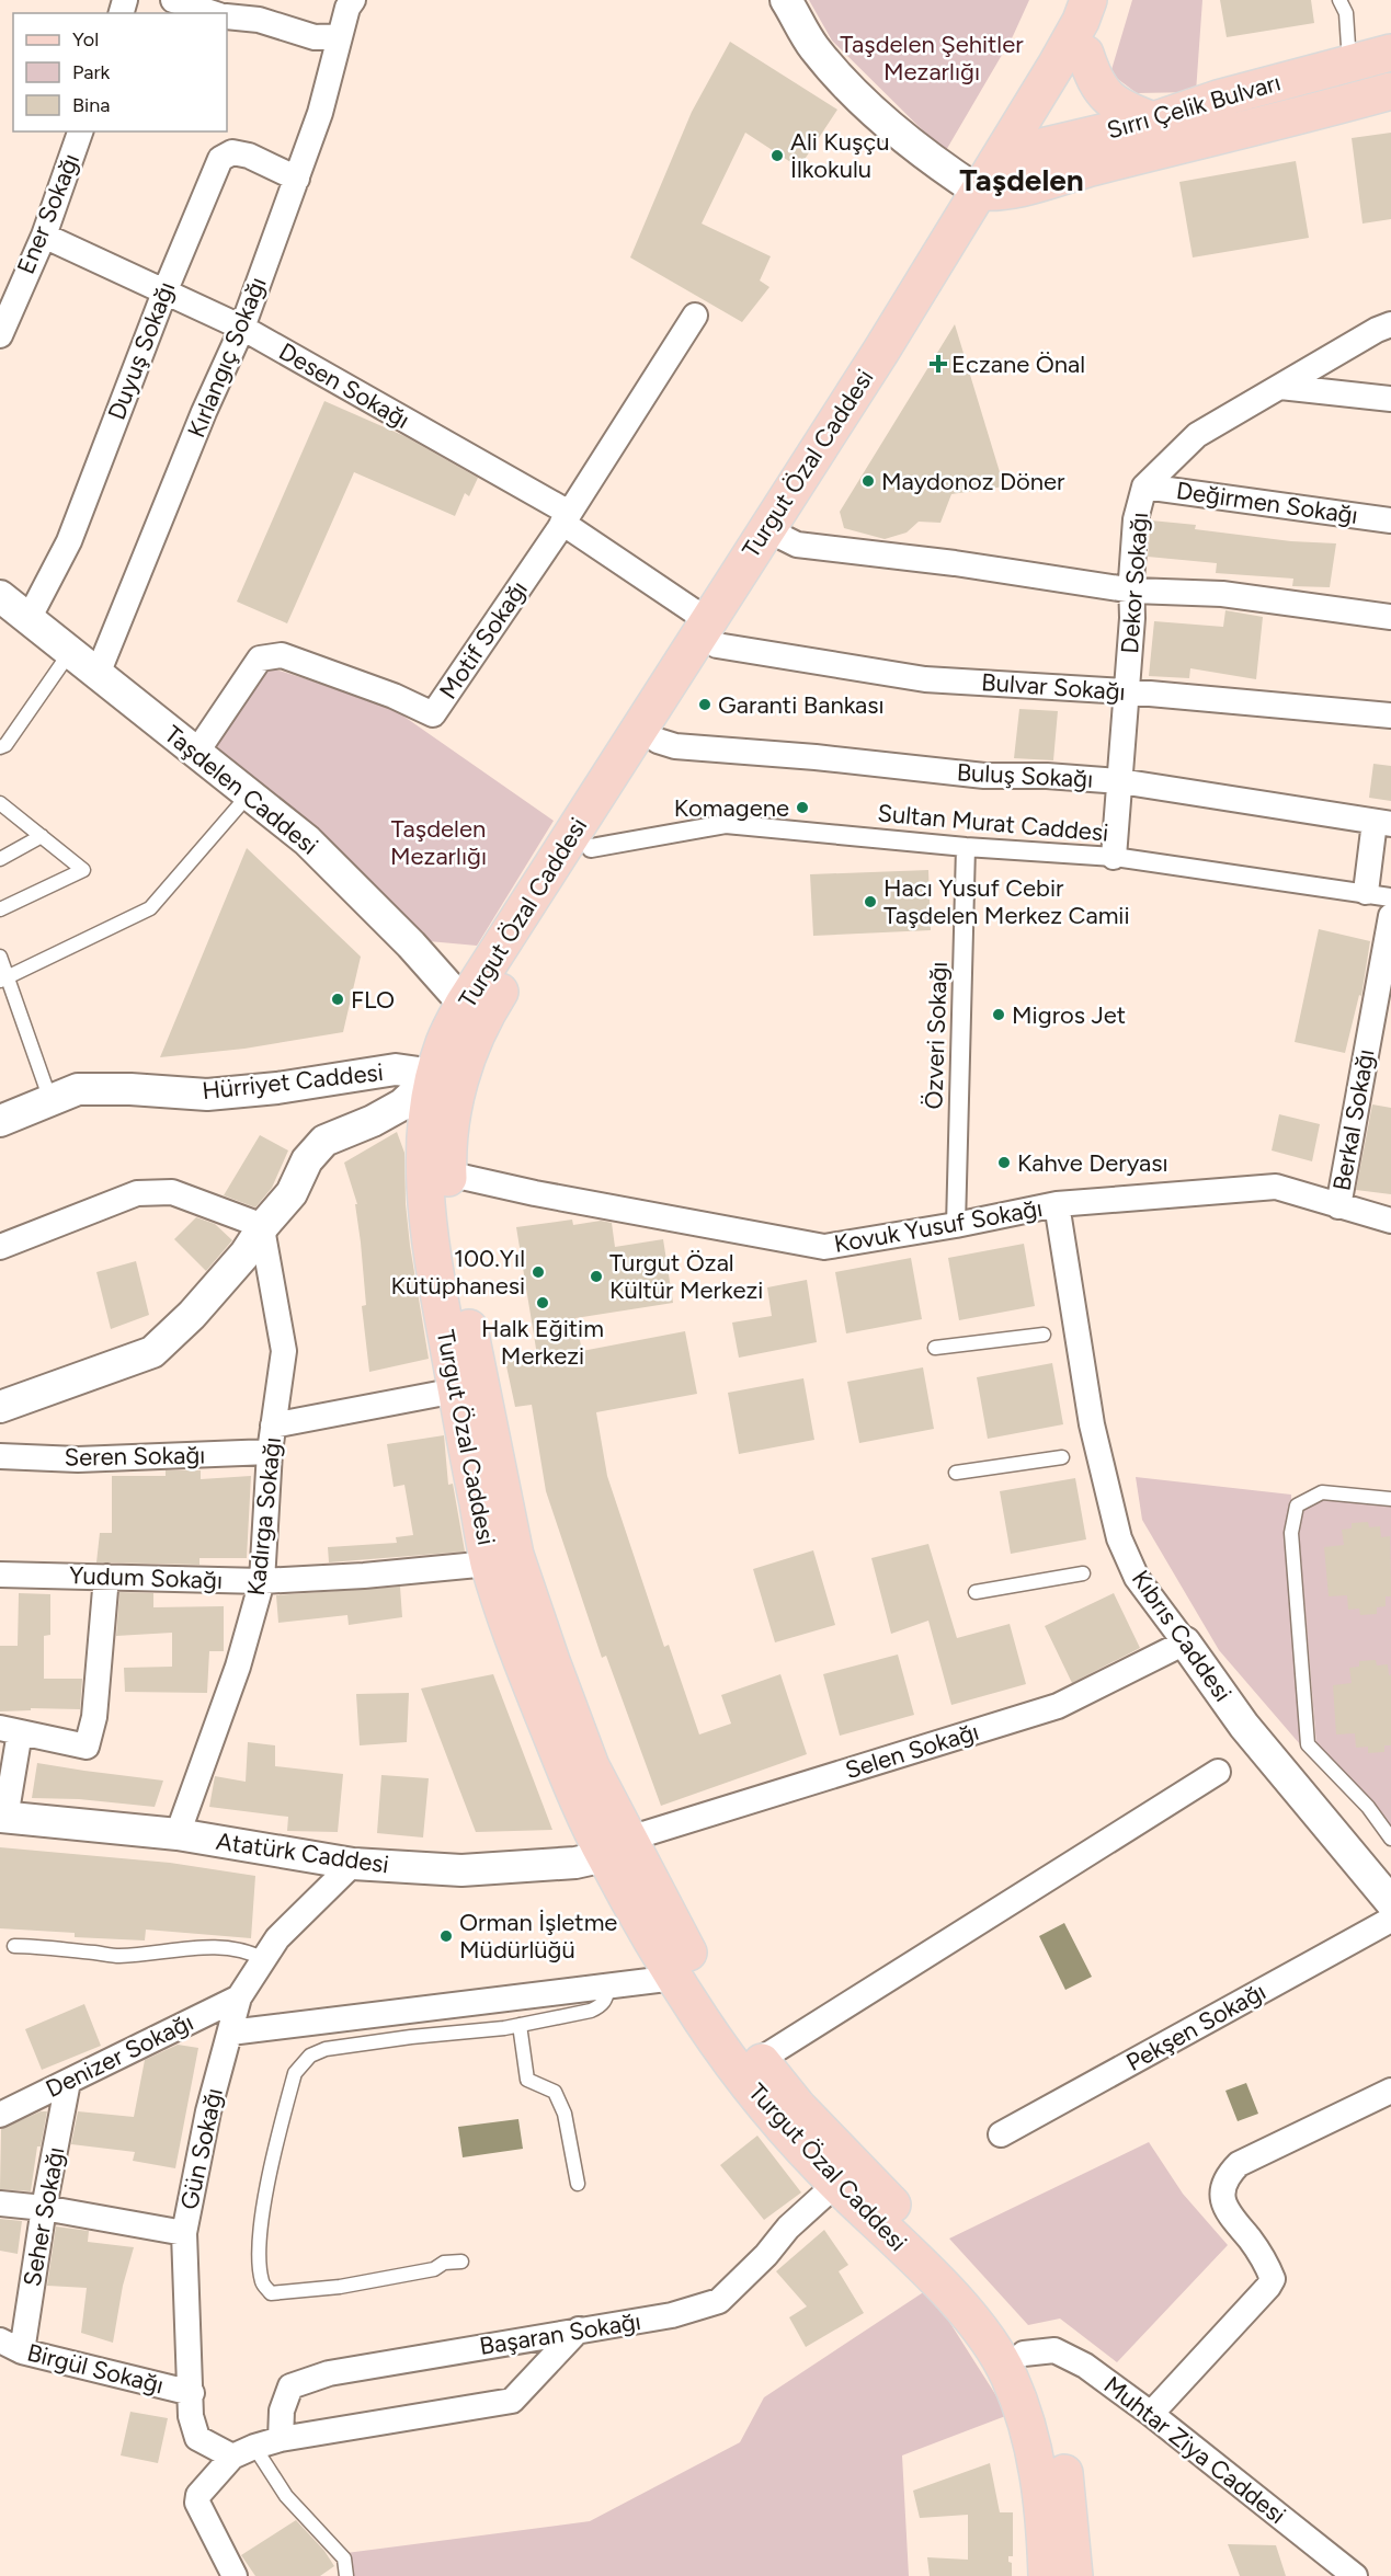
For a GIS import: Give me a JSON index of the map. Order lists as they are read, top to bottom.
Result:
{
  "streets": {
    "main road": ["Sırrı Çelik Bulvarı", "Turgut Özal Caddesi"],
    "street": [
      "Ener Sokağı",
      "Duyuş Sokağı",
      "Kırlangıç Sokağı",
      "Desen Sokağı",
      "Değirmen Sokağı",
      "Dekor Sokağı",
      "Motif Sokağı",
      "Bulvar Sokağı",
      "Buluş Sokağı",
      "Taşdelen Caddesi",
      "Sultan Murat Caddesi",
      "Özveri Sokağı",
      "Hürriyet Caddesi",
      "Berkal Sokağı",
      "Kovuk Yusuf Sokağı",
      "Seren Sokağı",
      "Kadırga Sokağı",
      "Yudum Sokağı",
      "Kıbrıs Caddesi",
      "Selen Sokağı",
      "Atatürk Caddesi",
      "Pekşen Sokağı",
      "Denizer Sokağı",
      "Gün Sokağı",
      "Seher Sokağı",
      "Başaran Sokağı",
      "Birgül Sokağı",
      "Muhtar Ziya Caddesi"
    ]
  },
  "crossings": [
    ["Sırrı Çelik Bulvarı", "Turgut Özal Caddesi"],
    ["Ener Sokağı", "Desen Sokağı"],
    ["Duyuş Sokağı", "Kırlangıç Sokağı"],
    ["Duyuş Sokağı", "Desen Sokağı"],
    ["Duyuş Sokağı", "Taşdelen Caddesi"],
    ["Kırlangıç Sokağı", "Desen Sokağı"],
    ["Kırlangıç Sokağı", "Taşdelen Caddesi"],
    ["Desen Sokağı", "Turgut Özal Caddesi"],
    ["Desen Sokağı", "Motif Sokağı"],
    ["Desen Sokağı", "Bulvar Sokağı"],
    ["Turgut Özal Caddesi", "Bulvar Sokağı"],
    ["Turgut Özal Caddesi", "Buluş Sokağı"],
    ["Turgut Özal Caddesi", "Taşdelen Caddesi"],
    ["Turgut Özal Caddesi", "Sultan Murat Caddesi"],
    ["Turgut Özal Caddesi", "Hürriyet Caddesi"],
    ["Turgut Özal Caddesi", "Kovuk Yusuf Sokağı"],
    ["Turgut Özal Caddesi", "Yudum Sokağı"],
    ["Turgut Özal Caddesi", "Selen Sokağı"],
    ["Turgut Özal Caddesi", "Atatürk Caddesi"],
    ["Turgut Özal Caddesi", "Başaran Sokağı"],
    ["Turgut Özal Caddesi", "Muhtar Ziya Caddesi"],
    ["Değirmen Sokağı", "Dekor Sokağı"],
    ["Dekor Sokağı", "Bulvar Sokağı"],
    ["Dekor Sokağı", "Buluş Sokağı"],
    ["Dekor Sokağı", "Sultan Murat Caddesi"],
    ["Motif Sokağı", "Taşdelen Caddesi"],
    ["Sultan Murat Caddesi", "Özveri Sokağı"],
    ["Özveri Sokağı", "Kovuk Yusuf Sokağı"],
    ["Berkal Sokağı", "Kovuk Yusuf Sokağı"],
    ["Kovuk Yusuf Sokağı", "Kıbrıs Caddesi"],
    ["Seren Sokağı", "Kadırga Sokağı"],
    ["Kadırga Sokağı", "Yudum Sokağı"],
    ["Kadırga Sokağı", "Atatürk Caddesi"],
    ["Kıbrıs Caddesi", "Selen Sokağı"],
    ["Selen Sokağı", "Atatürk Caddesi"],
    ["Atatürk Caddesi", "Gün Sokağı"],
    ["Denizer Sokağı", "Gün Sokağı"],
    ["Denizer Sokağı", "Seher Sokağı"],
    ["Gün Sokağı", "Birgül Sokağı"],
    ["Seher Sokağı", "Birgül Sokağı"]
  ],
  "districts": ["Taşdelen"],
  "parks": ["Taşdelen Şehitler Mezarlığı", "Taşdelen Mezarlığı"],
  "places": {
    "other": [
      "Ali Kuşçu İlkokulu",
      "Maydonoz Döner",
      "Garanti Bankası",
      "Komagene",
      "Hacı Yusuf Cebir Taşdelen Merkez Camii",
      "FLO",
      "Migros Jet",
      "Kahve Deryası",
      "100.Yıl Kütüphanesi",
      "Turgut Özal Kültür Merkezi",
      "Halk Eğitim Merkezi",
      "Orman İşletme Müdürlüğü"
    ],
    "health": ["Eczane Önal"]
  },
  "legend": ["Yol", "Park", "Bina"]
}
